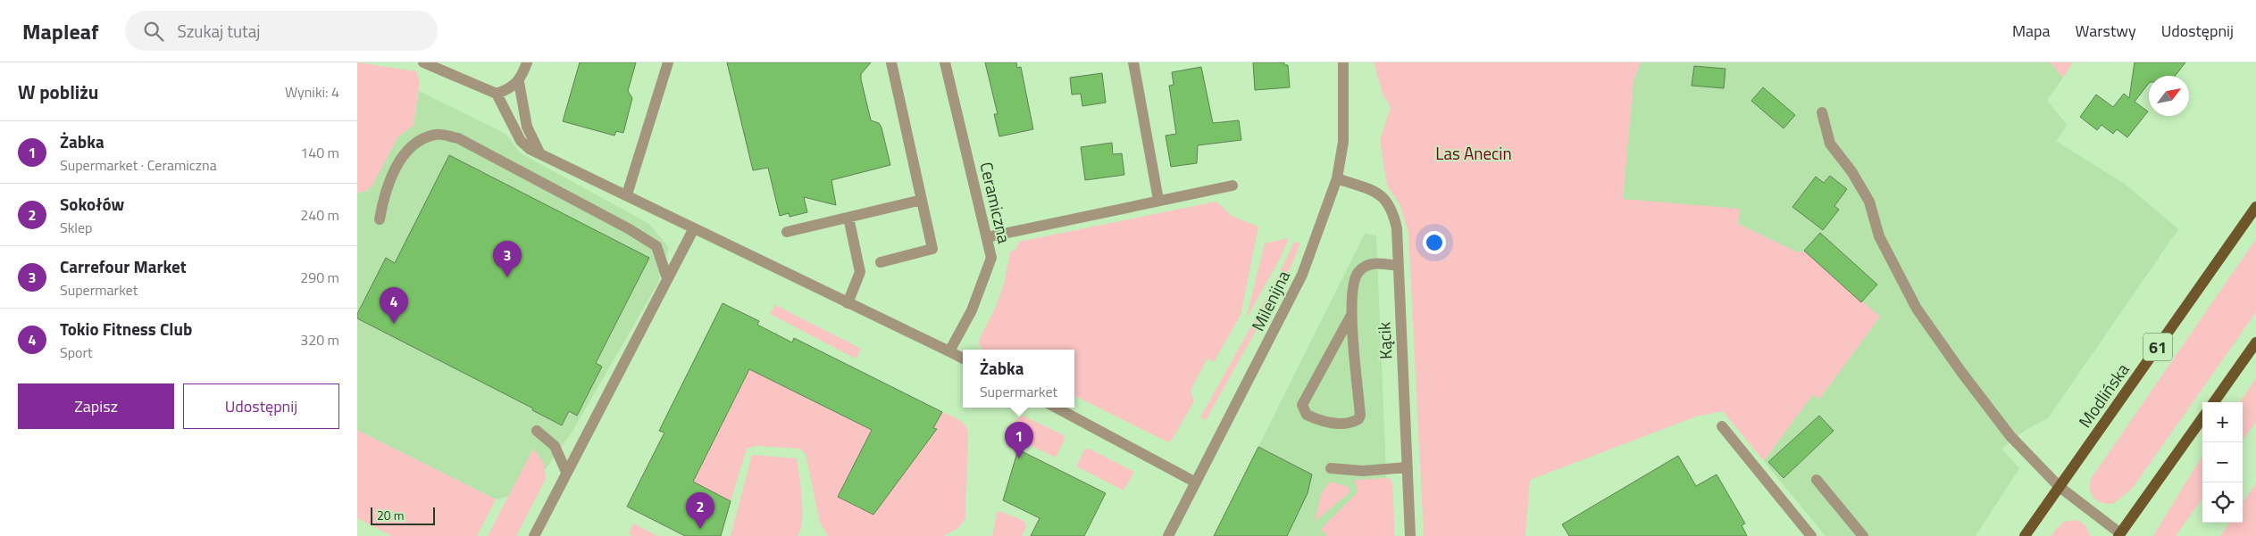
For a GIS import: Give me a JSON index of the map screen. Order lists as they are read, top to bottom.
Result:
{
  "streets": {
    "main road": ["61", "Modlińska"],
    "street": ["Ceramiczna", "Milenijna", "Kącik"]
  },
  "crossings": [
    ["Milenijna", "Kącik"]
  ],
  "parks": ["Las Anecin"],
  "scale_bar": "20 m",
  "north": "top right",
  "page": {
    "header": "Mapleaf",
    "search": "Szukaj tutaj",
    "nav": ["Mapa", "Warstwy", "Udostępnij"],
    "heading": ["W pobliżu", "Wyniki: 4"],
    "list": [
      {
        "mark": "1",
        "name": "Żabka",
        "note": "Supermarket · Ceramiczna",
        "value": "140 m"
      },
      {
        "mark": "2",
        "name": "Sokołów",
        "note": "Sklep",
        "value": "240 m"
      },
      {
        "mark": "3",
        "name": "Carrefour Market",
        "note": "Supermarket",
        "value": "290 m"
      },
      {
        "mark": "4",
        "name": "Tokio Fitness Club",
        "note": "Sport",
        "value": "320 m"
      }
    ],
    "pins": [
      "3",
      "4",
      "1",
      "2"
    ],
    "popup": ["Żabka", "Supermarket"],
    "buttons": ["Zapisz", "Udostępnij"],
    "map_buttons": ["+", "−"],
    "scale": "20 m"
  }
}
